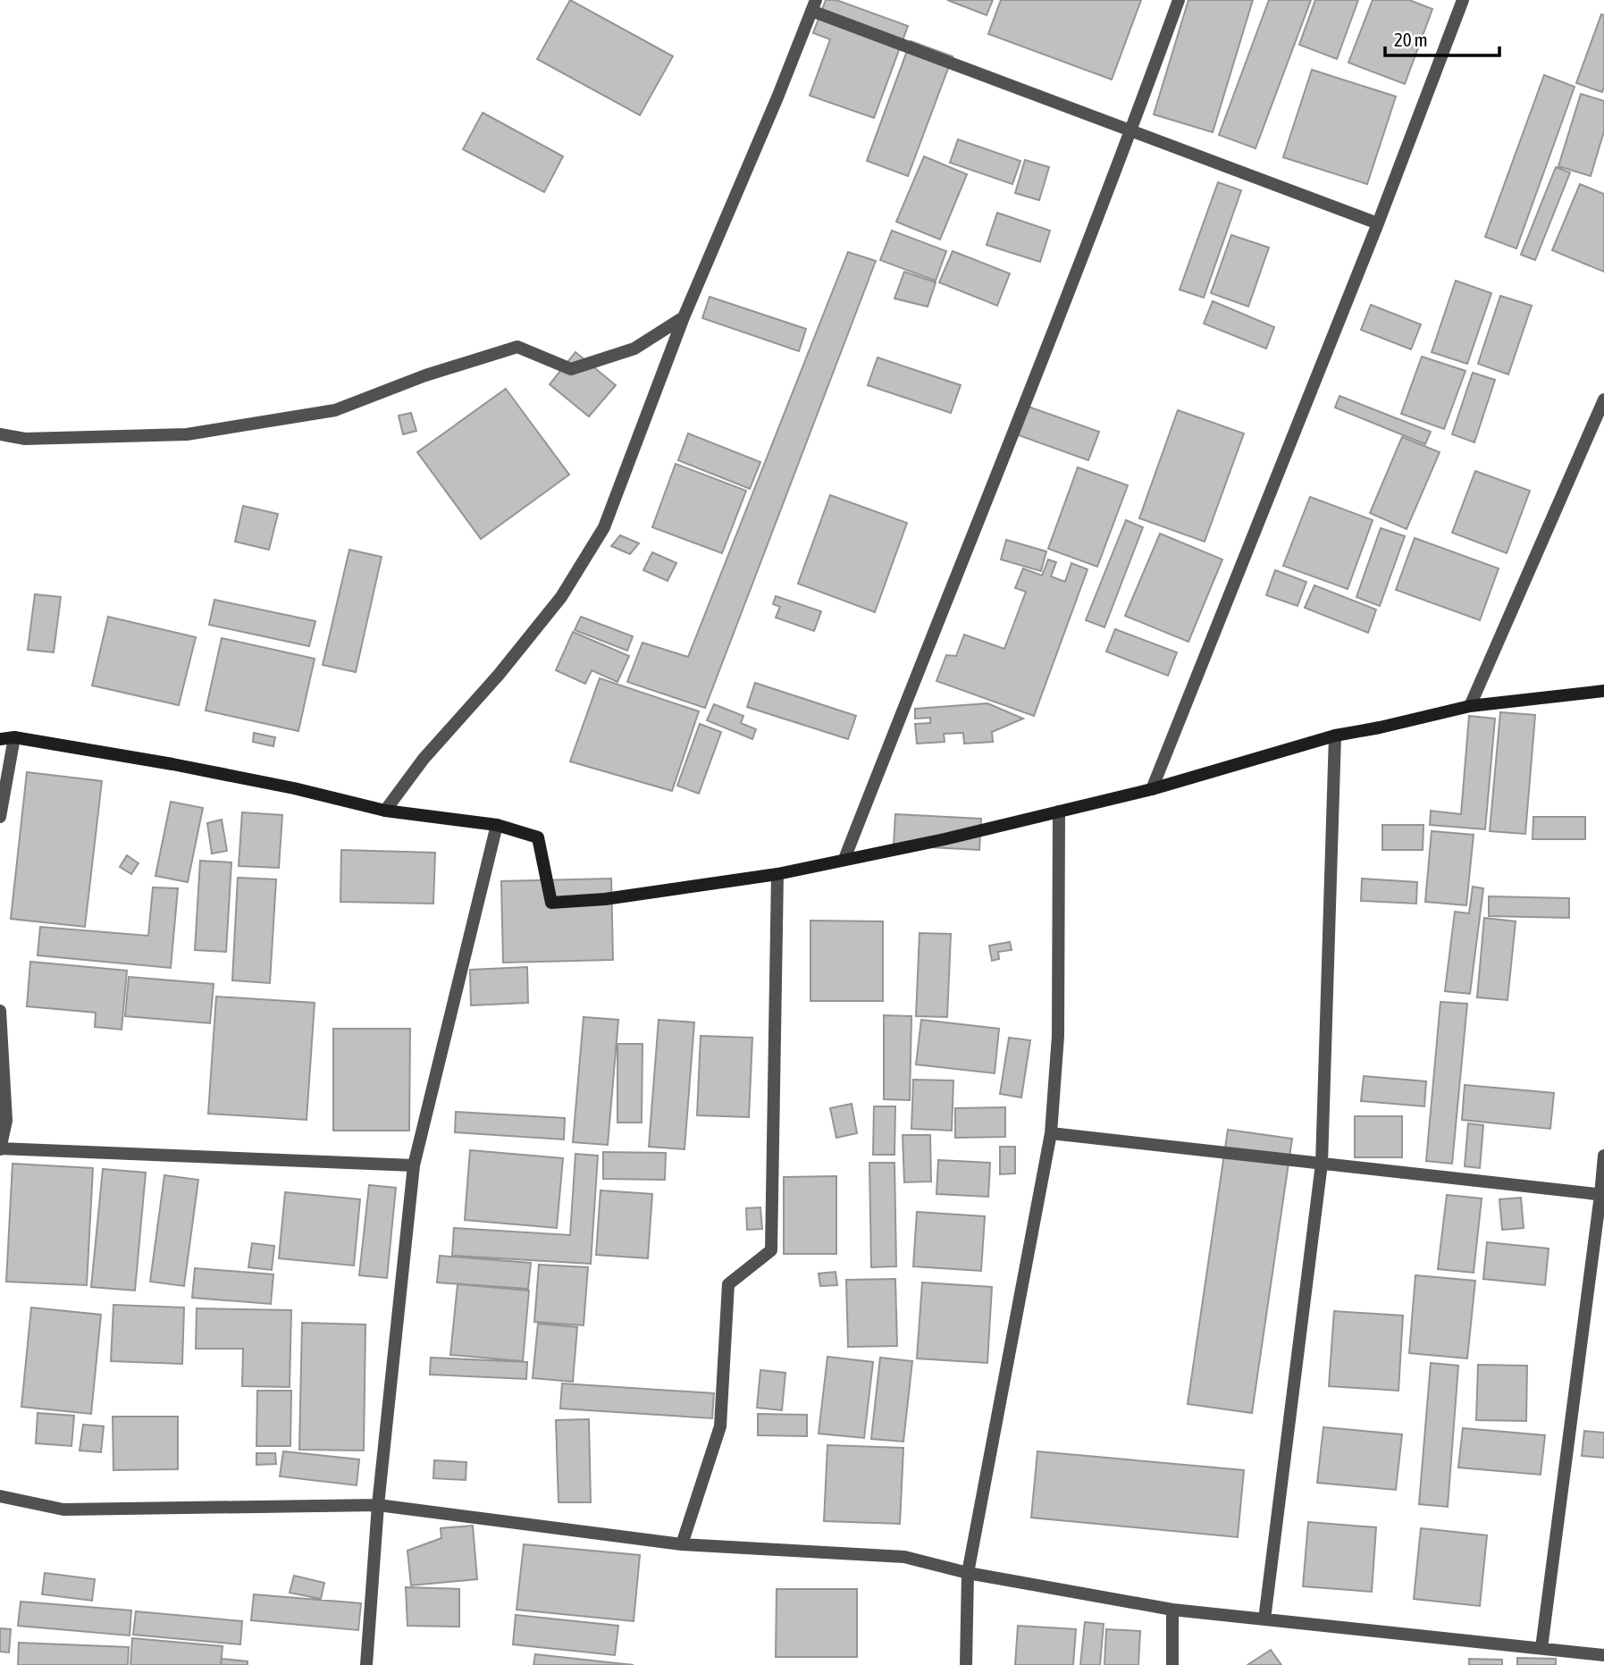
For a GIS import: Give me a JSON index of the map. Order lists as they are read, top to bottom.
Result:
{
  "scale_bar": "20 m"
}
